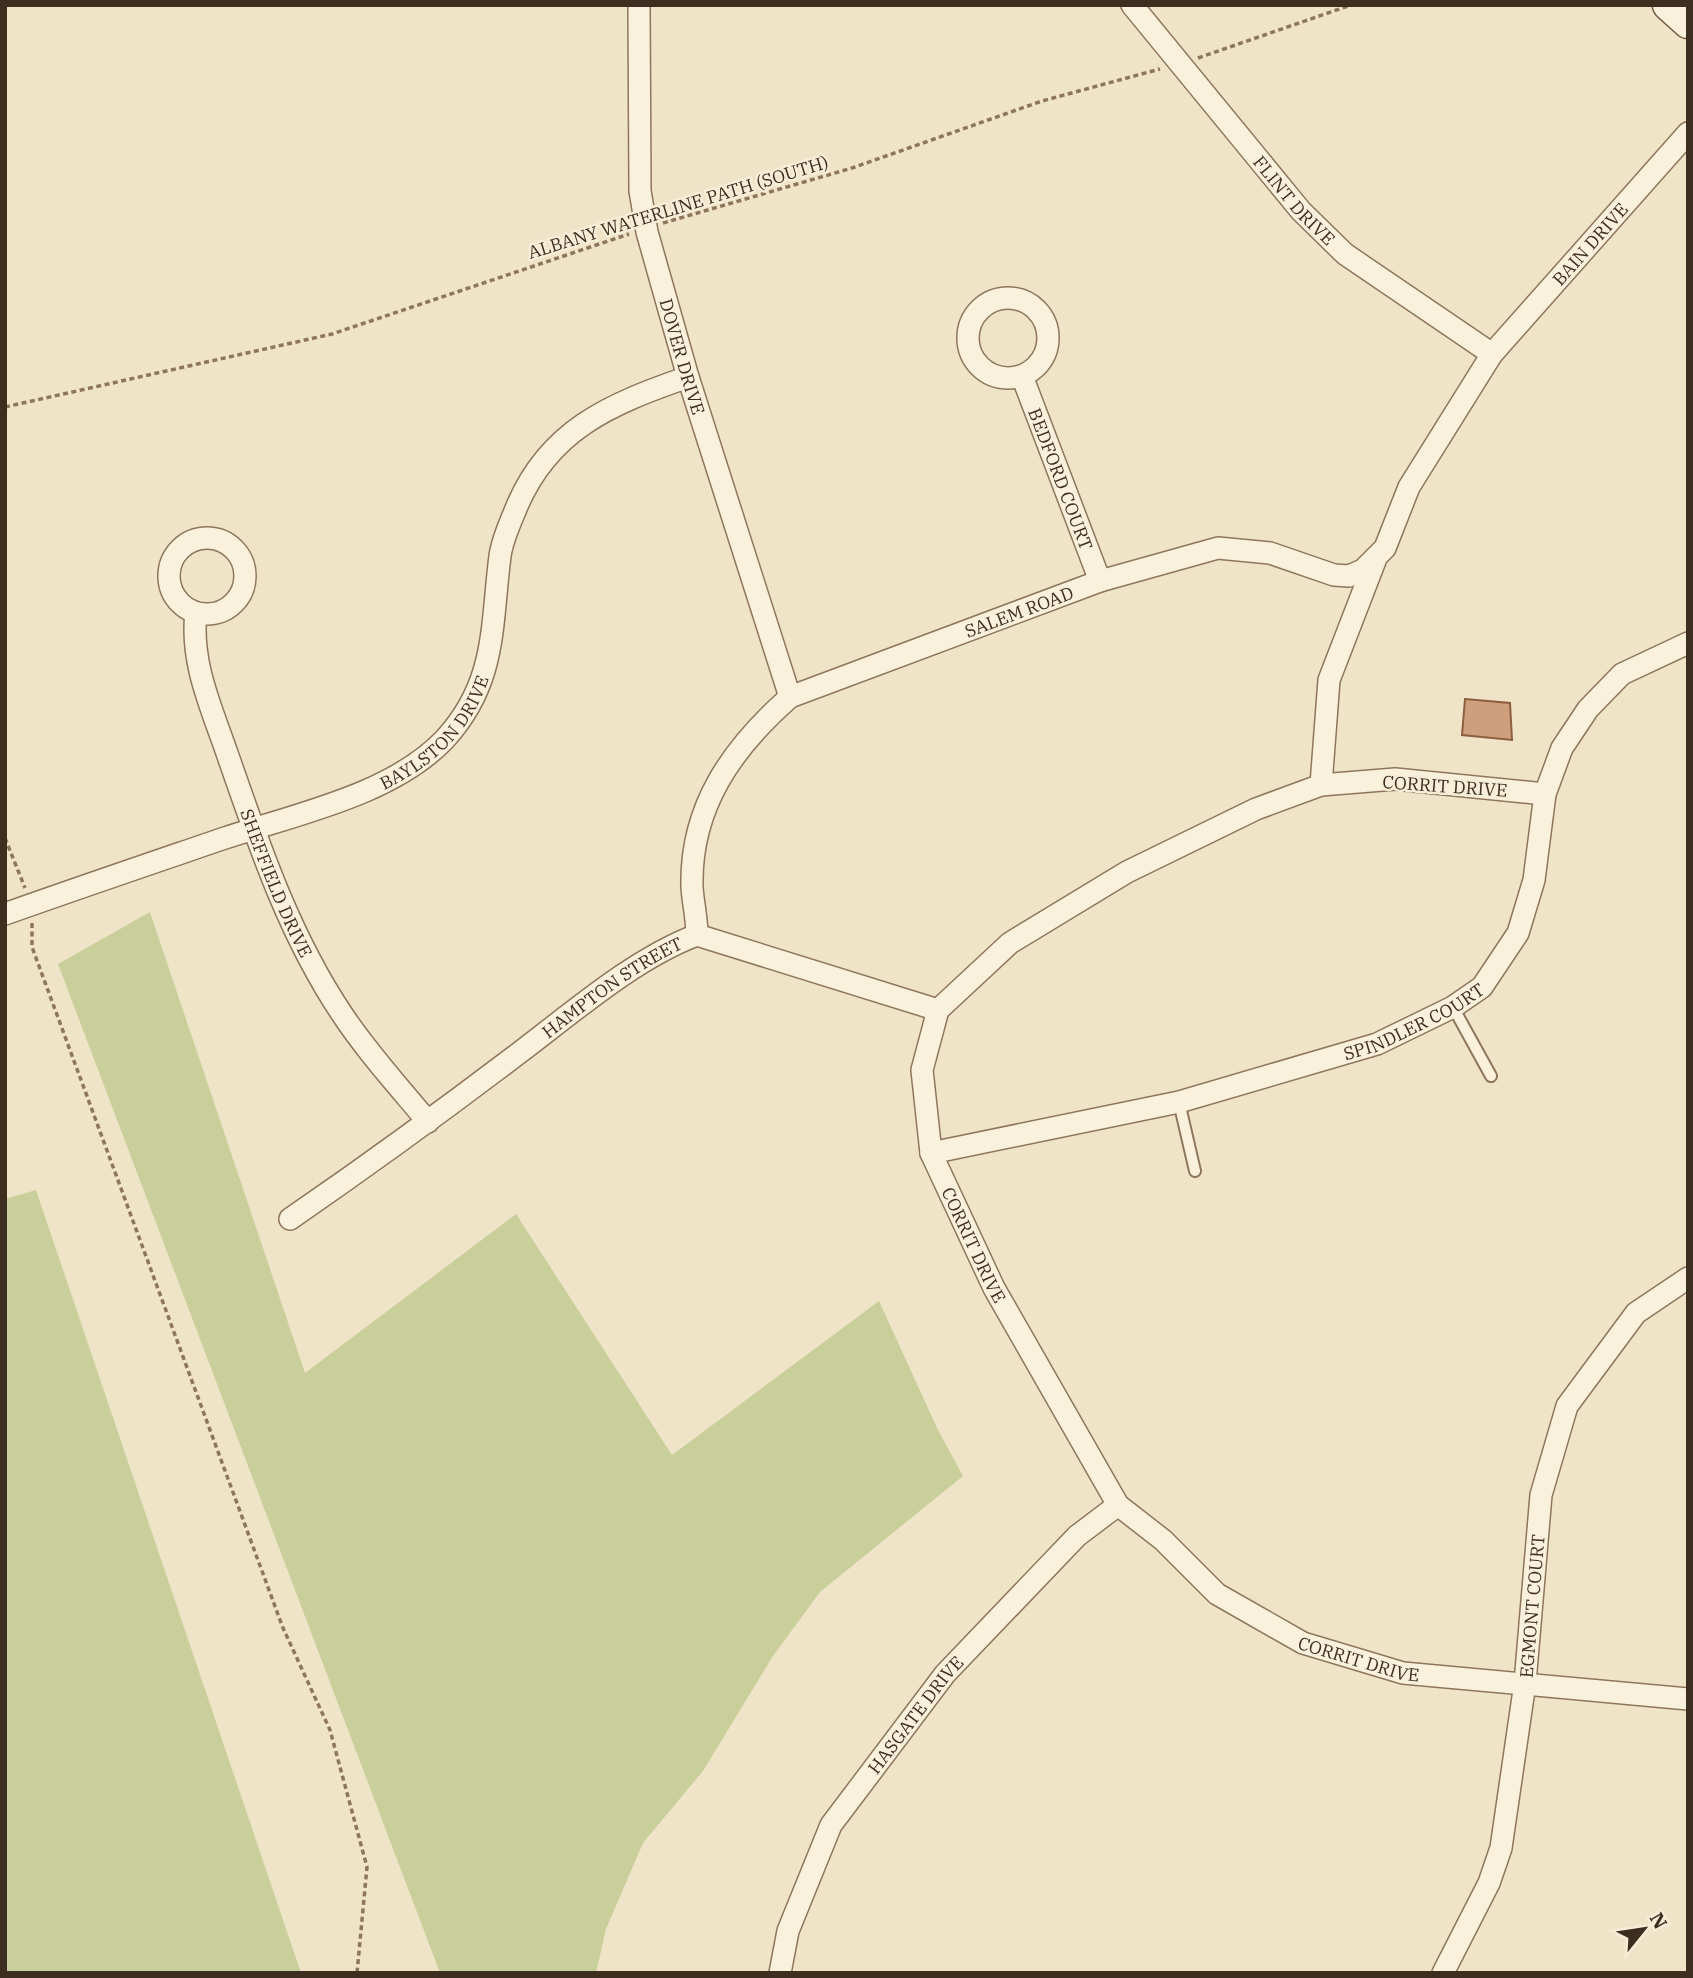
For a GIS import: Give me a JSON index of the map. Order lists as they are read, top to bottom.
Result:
{
  "streets": {
    "street": [
      "FLINT DRIVE",
      "BAIN DRIVE",
      "DOVER DRIVE",
      "BEDFORD COURT",
      "SALEM ROAD",
      "BAYLSTON DRIVE",
      "CORRIT DRIVE",
      "SHEFFIELD DRIVE",
      "HAMPTON STREET",
      "SPINDLER COURT",
      "EGMONT COURT",
      "HASGATE DRIVE"
    ],
    "path": ["ALBANY WATERLINE PATH (SOUTH)"]
  },
  "crossings": [
    ["FLINT DRIVE", "ALBANY WATERLINE PATH (SOUTH)"],
    ["FLINT DRIVE", "BAIN DRIVE"],
    ["ALBANY WATERLINE PATH (SOUTH)", "DOVER DRIVE"],
    ["BAIN DRIVE", "SALEM ROAD"],
    ["DOVER DRIVE", "SALEM ROAD"],
    ["DOVER DRIVE", "BAYLSTON DRIVE"],
    ["BEDFORD COURT", "SALEM ROAD"],
    ["SALEM ROAD", "HAMPTON STREET"],
    ["BAYLSTON DRIVE", "SHEFFIELD DRIVE"],
    ["CORRIT DRIVE", "HAMPTON STREET"],
    ["CORRIT DRIVE", "SPINDLER COURT"],
    ["CORRIT DRIVE", "EGMONT COURT"],
    ["CORRIT DRIVE", "HASGATE DRIVE"],
    ["SHEFFIELD DRIVE", "HAMPTON STREET"]
  ],
  "north": "top right"
}
